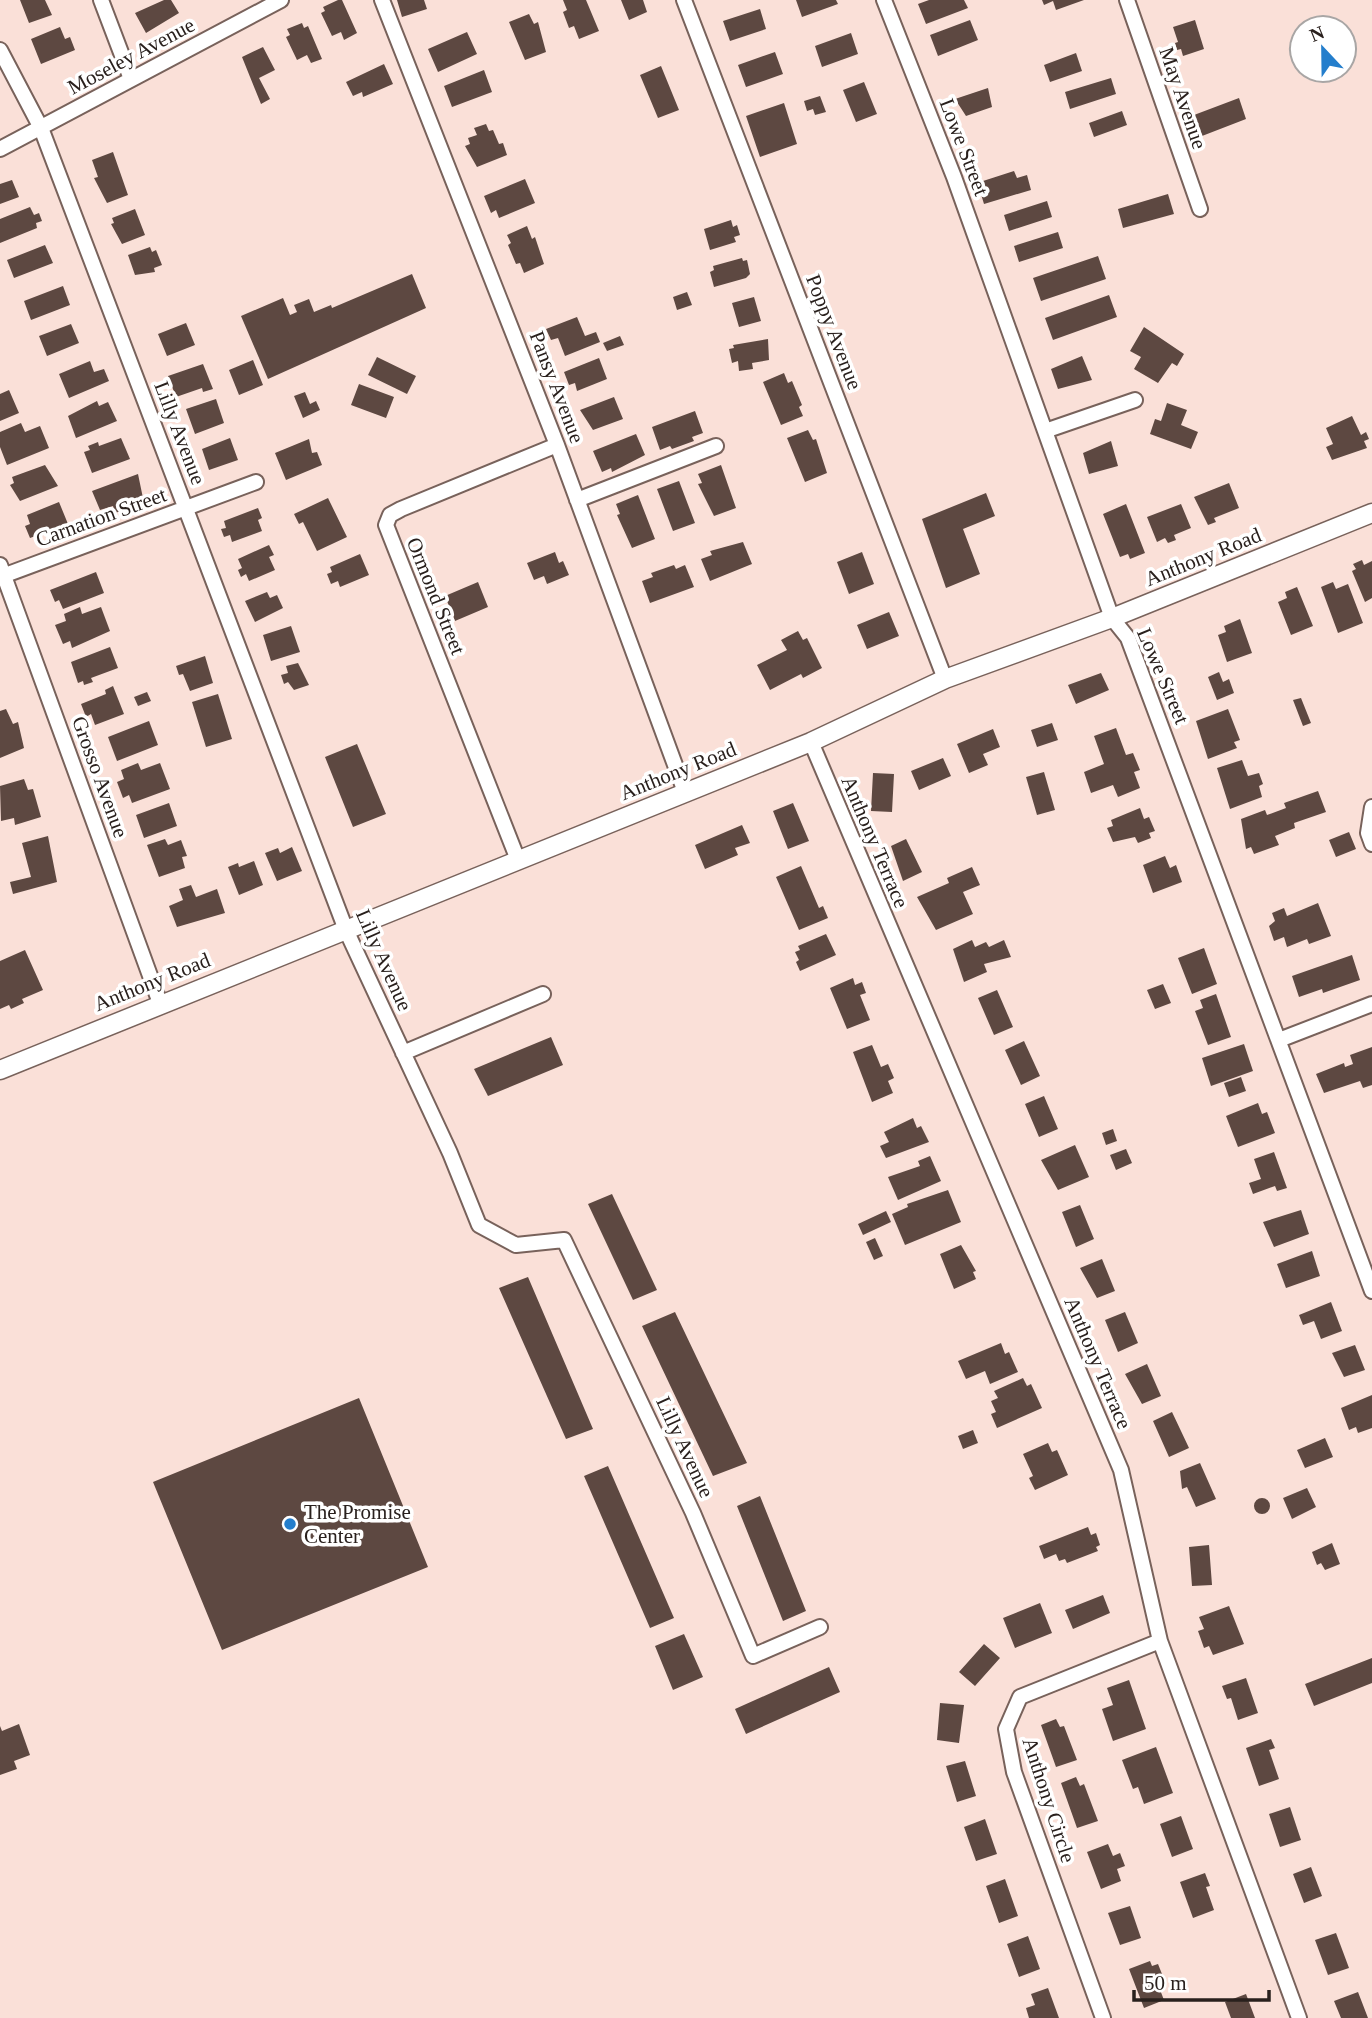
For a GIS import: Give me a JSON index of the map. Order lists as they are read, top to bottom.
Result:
{
  "streets": {
    "street": [
      "Moseley Avenue",
      "May Avenue",
      "Lowe Street",
      "Poppy Avenue",
      "Pansy Avenue",
      "Lilly Avenue",
      "Carnation Street",
      "Anthony Road",
      "Ormond Street",
      "Grosso Avenue",
      "Anthony Terrace",
      "Anthony Circle"
    ]
  },
  "crossings": [
    ["Moseley Avenue", "Lilly Avenue"],
    ["Lowe Street", "Anthony Road"],
    ["Poppy Avenue", "Anthony Road"],
    ["Pansy Avenue", "Anthony Road"],
    ["Pansy Avenue", "Ormond Street"],
    ["Lilly Avenue", "Carnation Street"],
    ["Lilly Avenue", "Anthony Road"],
    ["Carnation Street", "Grosso Avenue"],
    ["Anthony Road", "Ormond Street"],
    ["Anthony Road", "Grosso Avenue"],
    ["Anthony Road", "Anthony Terrace"],
    ["Anthony Terrace", "Anthony Circle"]
  ],
  "places": ["The Promise Center"],
  "scale_bar": "50 m",
  "north": "top"
}
